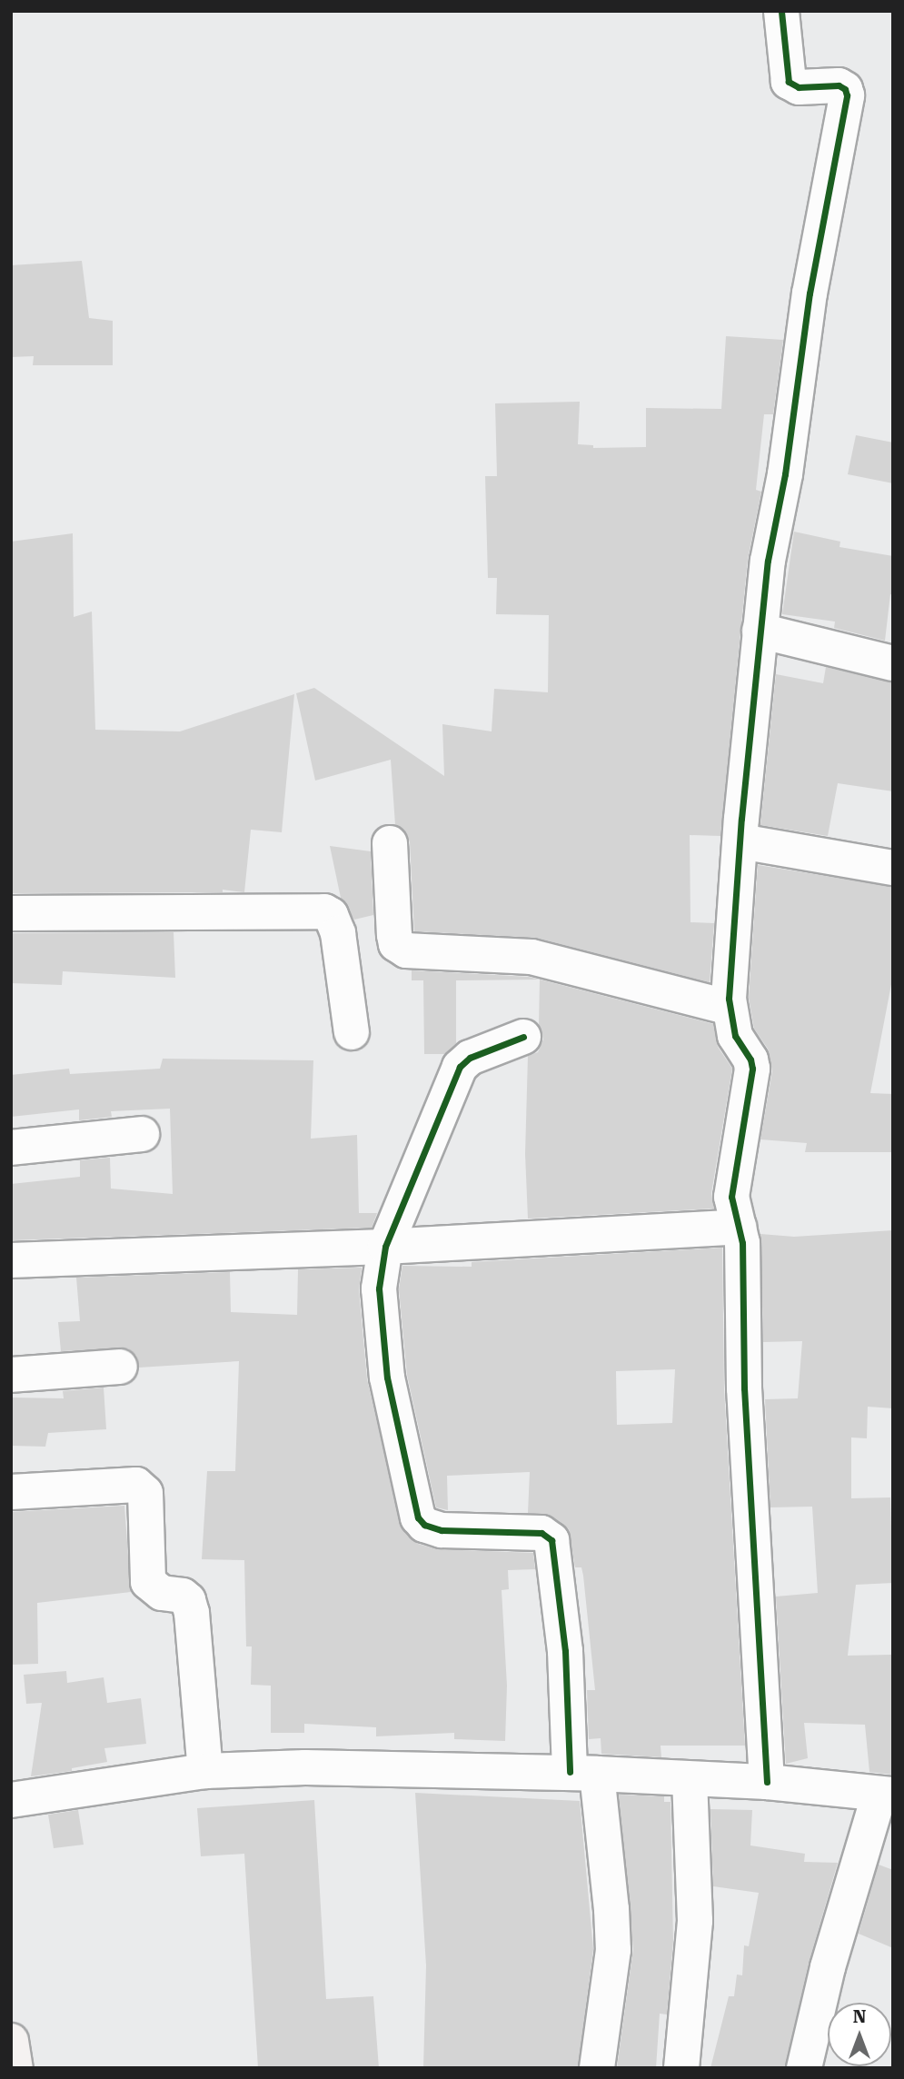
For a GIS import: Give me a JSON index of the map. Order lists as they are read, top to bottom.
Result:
{
  "north": "top"
}
